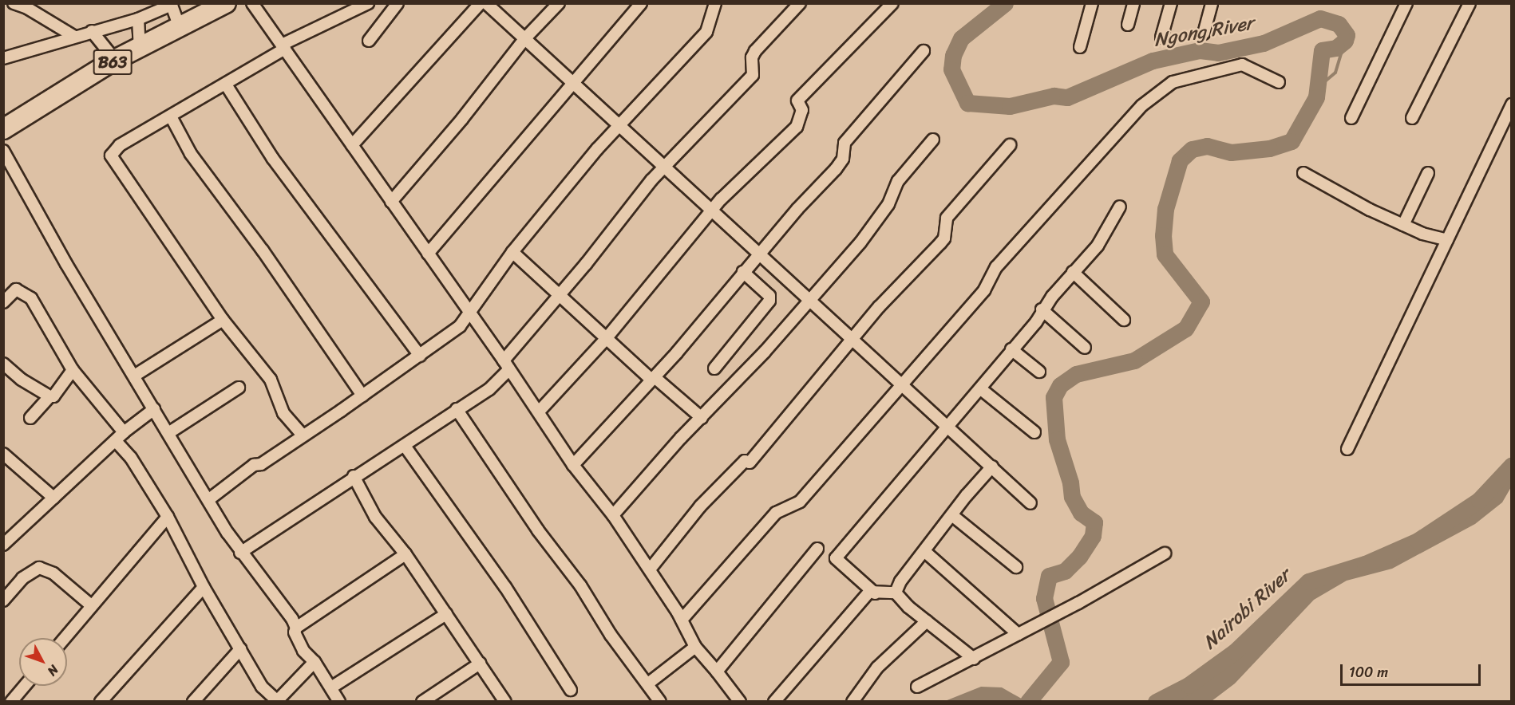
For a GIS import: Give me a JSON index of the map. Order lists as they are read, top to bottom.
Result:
{
  "streets": {
    "highway": ["B63"]
  },
  "water": ["Ngong River", "Nairobi River"],
  "scale_bar": "100 m",
  "north": "bottom right"
}
